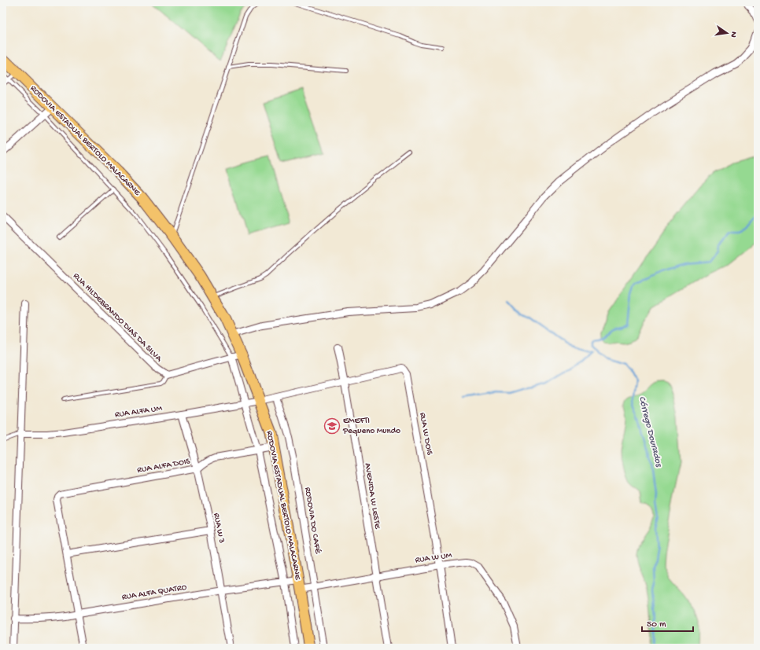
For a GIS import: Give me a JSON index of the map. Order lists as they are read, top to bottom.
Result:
{
  "streets": {
    "main road": ["RODOVIA ESTADUAL BERTOLO MALACARNE"],
    "street": [
      "RUA HILDEBRANDO DIAS DA SILVA",
      "RUA ALFA UM",
      "RUA W DOIS",
      "RUA ALFA DOIS",
      "AVENIDA W LESTE",
      "RODOVIA DO CAFÉ",
      "RUA W 3",
      "RUA W UM",
      "RUA ALFA QUATRO"
    ]
  },
  "crossings": [
    ["RODOVIA ESTADUAL BERTOLO MALACARNE", "RUA ALFA UM"],
    ["RODOVIA ESTADUAL BERTOLO MALACARNE", "RUA W DOIS"],
    ["RODOVIA ESTADUAL BERTOLO MALACARNE", "RUA ALFA DOIS"],
    ["RODOVIA ESTADUAL BERTOLO MALACARNE", "RUA W UM"],
    ["RODOVIA ESTADUAL BERTOLO MALACARNE", "RUA ALFA QUATRO"],
    ["RUA ALFA UM", "RUA W DOIS"],
    ["RUA ALFA UM", "RUA W 3"],
    ["RUA W DOIS", "AVENIDA W LESTE"],
    ["RUA W DOIS", "RODOVIA DO CAFÉ"],
    ["RUA W DOIS", "RUA W UM"],
    ["RUA ALFA DOIS", "RUA W 3"],
    ["AVENIDA W LESTE", "RUA W UM"],
    ["RODOVIA DO CAFÉ", "RUA W UM"],
    ["RUA W 3", "RUA ALFA QUATRO"],
    ["RUA W UM", "RUA ALFA QUATRO"]
  ],
  "water": ["Córrego Dourados"],
  "places": {
    "school or university": ["EMEFTI Pequeno Mundo"]
  },
  "scale_bar": "50 m",
  "north": "right"
}
